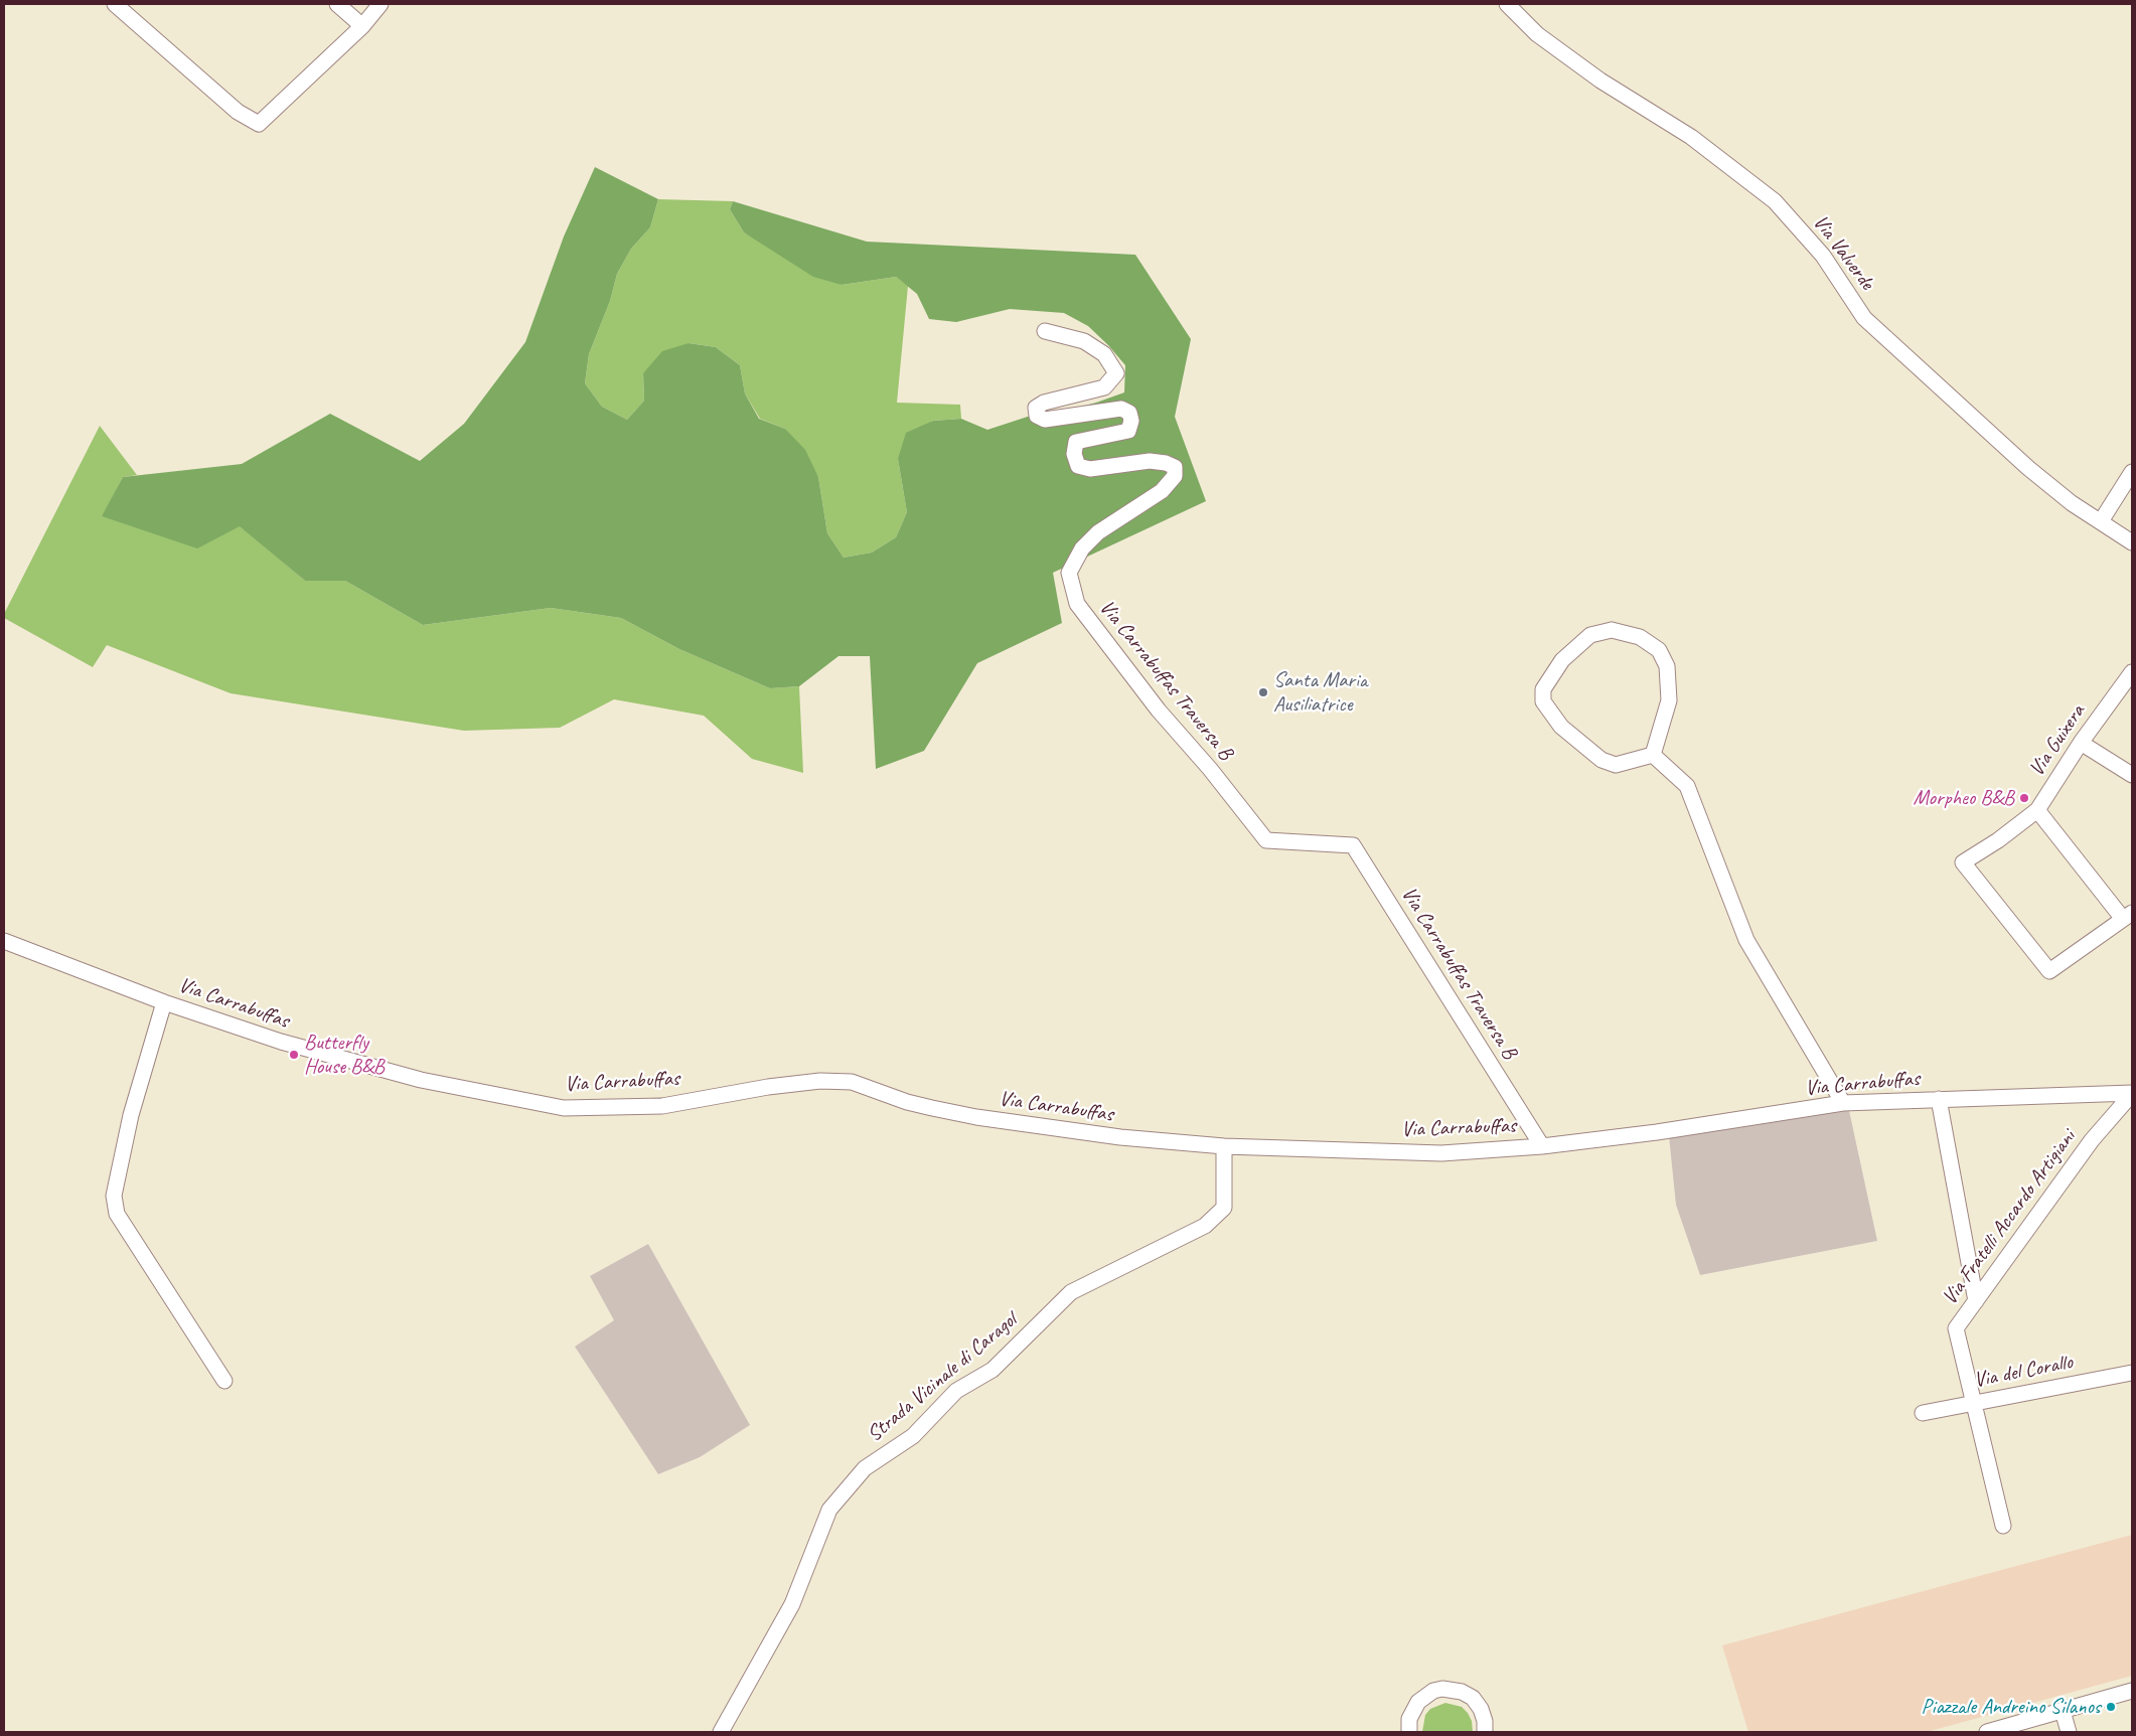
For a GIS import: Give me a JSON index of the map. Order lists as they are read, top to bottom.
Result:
{
  "streets": {
    "street": [
      "Via Valverde",
      "Via Carrabuffas Traversa B",
      "Via Guixera",
      "Via Carrabuffas",
      "Via Fratelli Accardo Artigiani",
      "Via del Corallo",
      "Strada Vicinale di Caragol"
    ]
  },
  "crossings": [
    ["Via Carrabuffas Traversa B", "Via Carrabuffas"],
    ["Via Carrabuffas", "Via Fratelli Accardo Artigiani"],
    ["Via Carrabuffas", "Strada Vicinale di Caragol"],
    ["Via Fratelli Accardo Artigiani", "Via del Corallo"]
  ],
  "places": [
    "Santa Maria Ausiliatrice",
    "Morpheo B&B",
    "Butterfly House B&B",
    "Piazzale Andreino Silanos"
  ]
}
